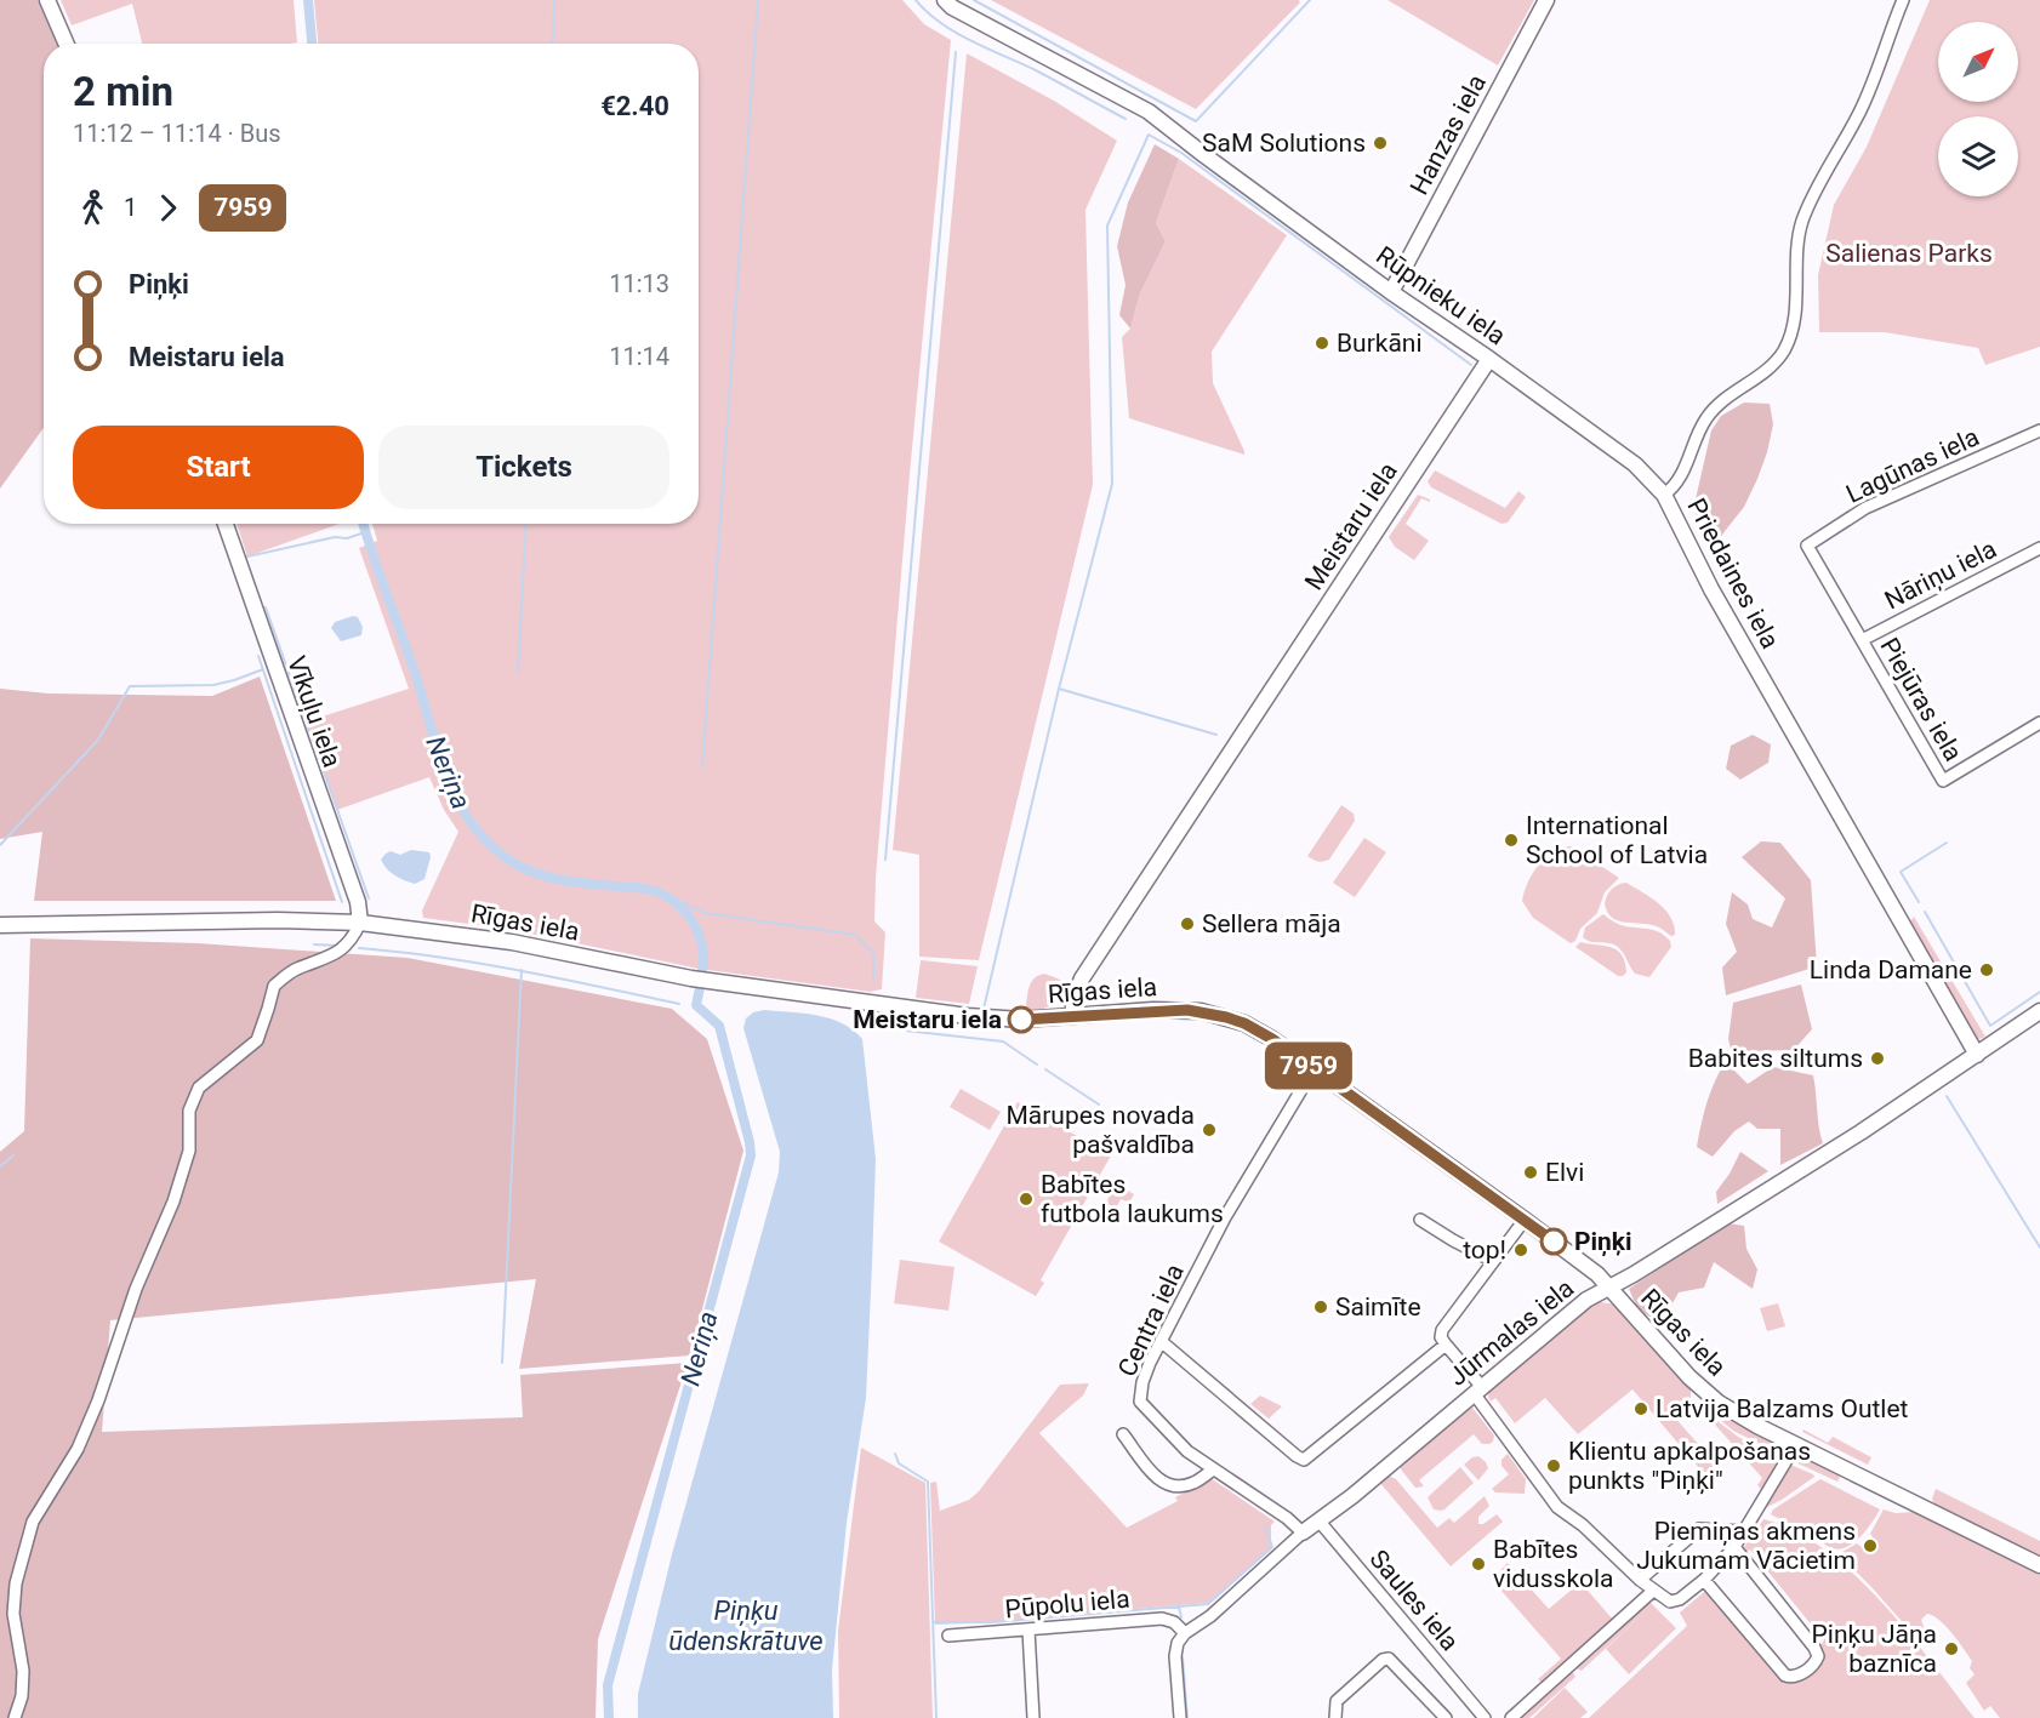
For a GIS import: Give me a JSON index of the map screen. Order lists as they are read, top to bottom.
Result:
{
  "streets": {
    "street": [
      "Hanzas iela",
      "Rūpnieku iela",
      "Lagūnas iela",
      "Meistaru iela",
      "Priedaines iela",
      "Nāriņu iela",
      "Piejūras iela",
      "Vīkuļu iela",
      "Rīgas iela",
      "Centra iela",
      "Jūrmalas iela",
      "Saules iela",
      "Pūpolu iela"
    ]
  },
  "crossings": [
    ["Hanzas iela", "Rūpnieku iela"],
    ["Rūpnieku iela", "Meistaru iela"],
    ["Rūpnieku iela", "Priedaines iela"],
    ["Lagūnas iela", "Piejūras iela"],
    ["Meistaru iela", "Rīgas iela"],
    ["Priedaines iela", "Jūrmalas iela"],
    ["Nāriņu iela", "Piejūras iela"],
    ["Vīkuļu iela", "Rīgas iela"],
    ["Rīgas iela", "Centra iela"],
    ["Rīgas iela", "Jūrmalas iela"],
    ["Jūrmalas iela", "Saules iela"],
    ["Jūrmalas iela", "Pūpolu iela"]
  ],
  "water": ["Neriņa", "Piņķu ūdenskrātuve"],
  "parks": ["Salienas Parks"],
  "places": [
    "SaM Solutions",
    "Burkāni",
    "International School of Latvia",
    "Sellera māja",
    "Linda Damane",
    "Meistaru iela",
    "Babites siltums",
    "Mārupes novada pašvaldība",
    "Elvi",
    "Babītes futbola laukums",
    "Piņķi",
    "top!",
    "Saimīte",
    "Latvija Balzams Outlet",
    "Klientu apkalpošanas punkts \"Piņķi\"",
    "Piemiņas akmens Jukumam Vācietim",
    "Babītes vidusskola",
    "Piņķu Jāņa baznīca"
  ],
  "lines": ["bus line 7959"],
  "north": "top right",
  "page": {
    "on_map": "7959",
    "heading": ["2 min", "11:12 – 11:14 · Bus", "€2.40"],
    "legs": ["1", "7959"],
    "list": [
      {
        "name": "Piņķi",
        "value": "11:13"
      },
      {
        "name": "Meistaru iela",
        "value": "11:14"
      }
    ],
    "buttons": ["Start", "Tickets"]
  }
}
